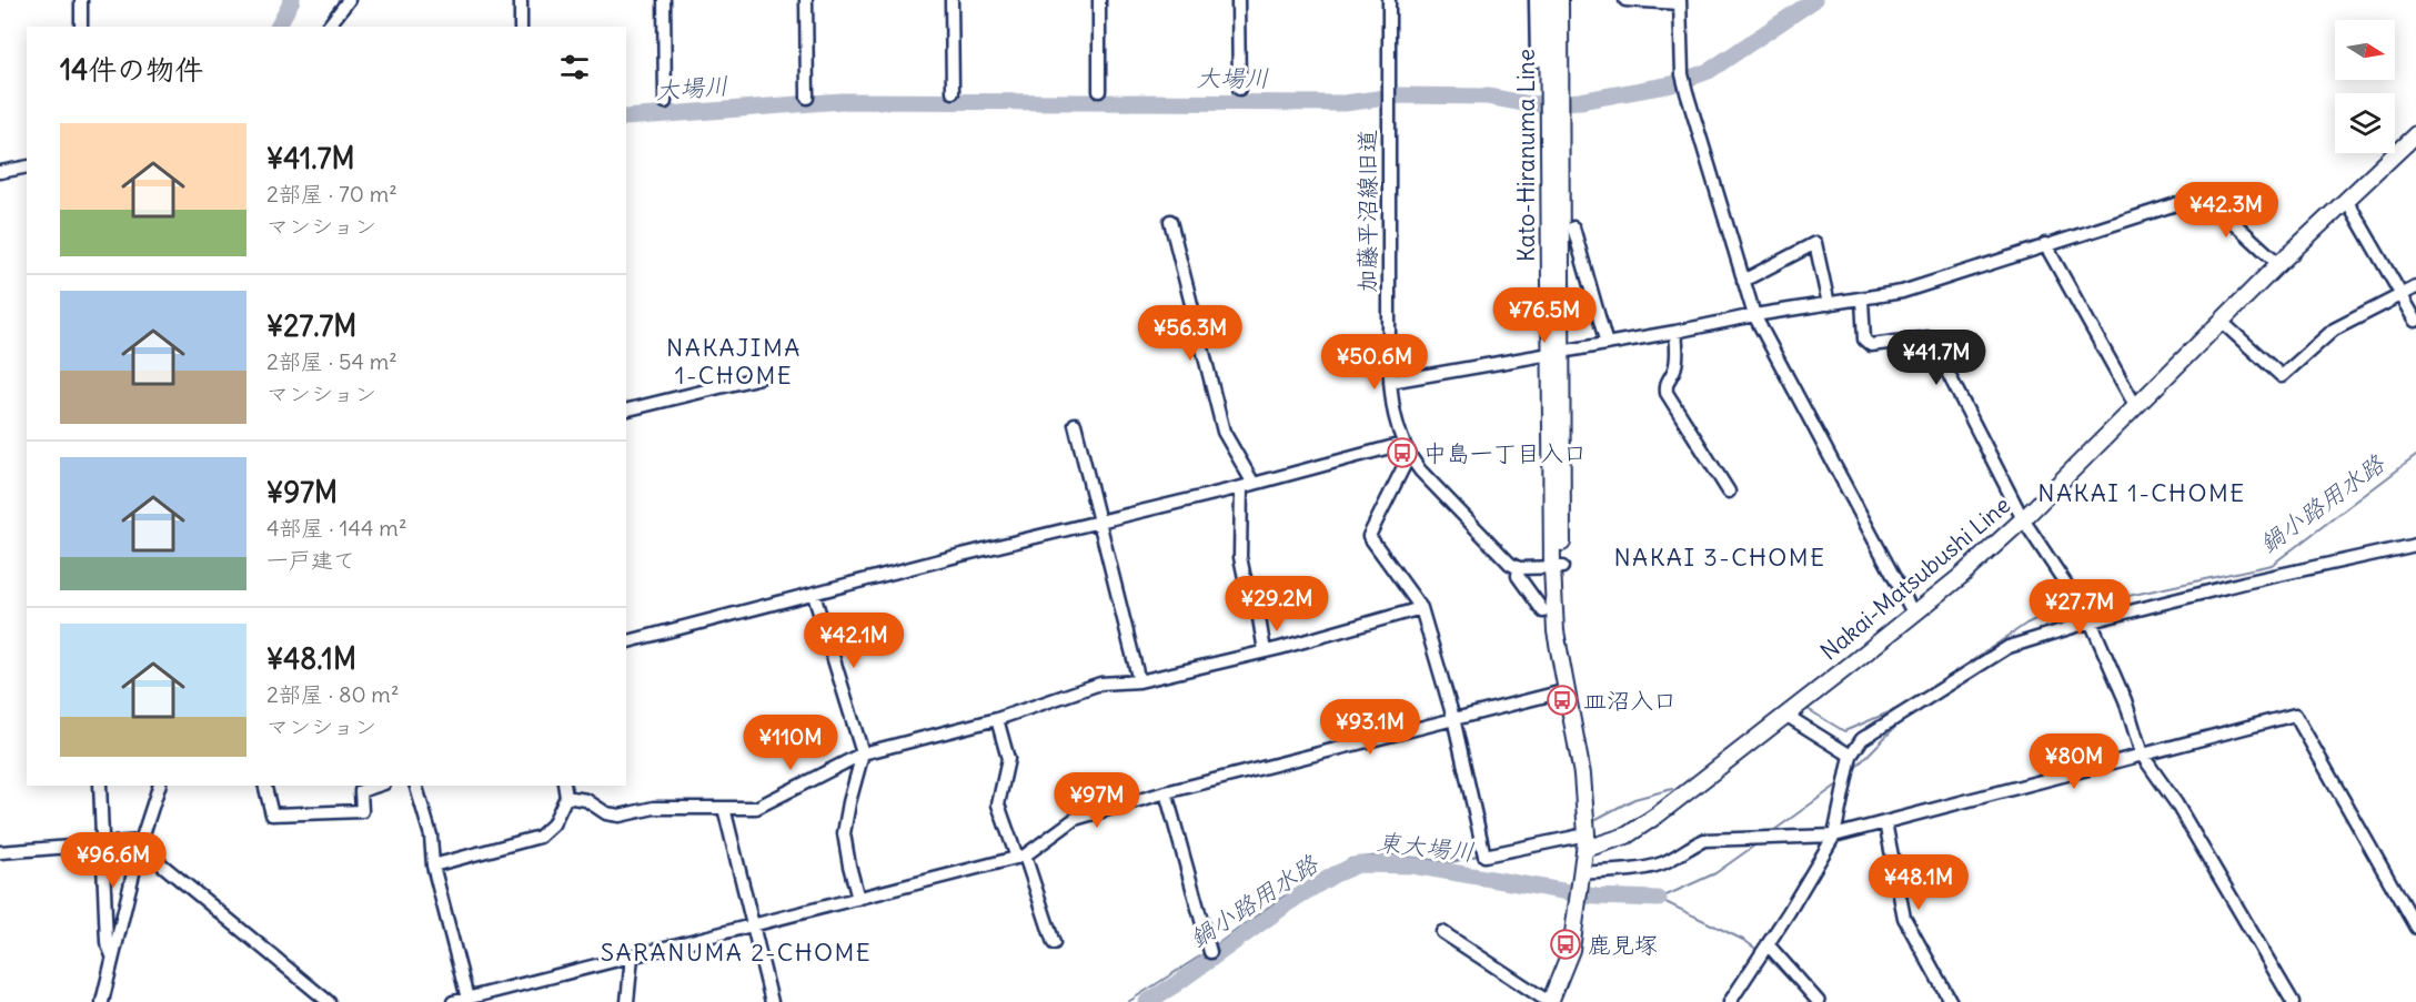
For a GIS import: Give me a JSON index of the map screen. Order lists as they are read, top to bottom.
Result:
{
  "streets": {
    "main road": ["Kato-Hiranuma Line", "Nakai-Matsubushi Line"],
    "street": ["加藤平沼線旧道"]
  },
  "crossings": [
    ["Kato-Hiranuma Line", "Nakai-Matsubushi Line"]
  ],
  "districts": [
    "NAKAJIMA 1-CHOME",
    "NAKAI 1-CHOME",
    "NAKAI 3-CHOME",
    "SARANUMA 2-CHOME"
  ],
  "water": ["大場川", "鍋小路用水路", "東大場川"],
  "places": {
    "bus stop": ["中島一丁目入口", "皿沼入口", "鹿見塚"]
  },
  "north": "right",
  "page": {
    "heading": "14件の物件",
    "list": [
      {
        "name": "¥41.7M",
        "note": "2部屋 · 70 m² · マンション"
      },
      {
        "name": "¥27.7M",
        "note": "2部屋 · 54 m² · マンション"
      },
      {
        "name": "¥97M",
        "note": "4部屋 · 144 m² · 一戸建て"
      },
      {
        "name": "¥48.1M",
        "note": "2部屋 · 80 m² · マンション"
      }
    ],
    "price": [
      "¥42.3M",
      "¥76.5M",
      "¥56.3M",
      "¥41.7M",
      "¥50.6M",
      "¥29.2M",
      "¥27.7M",
      "¥42.1M",
      "¥93.1M",
      "¥110M",
      "¥80M",
      "¥97M",
      "¥96.6M",
      "¥48.1M"
    ]
  }
}
